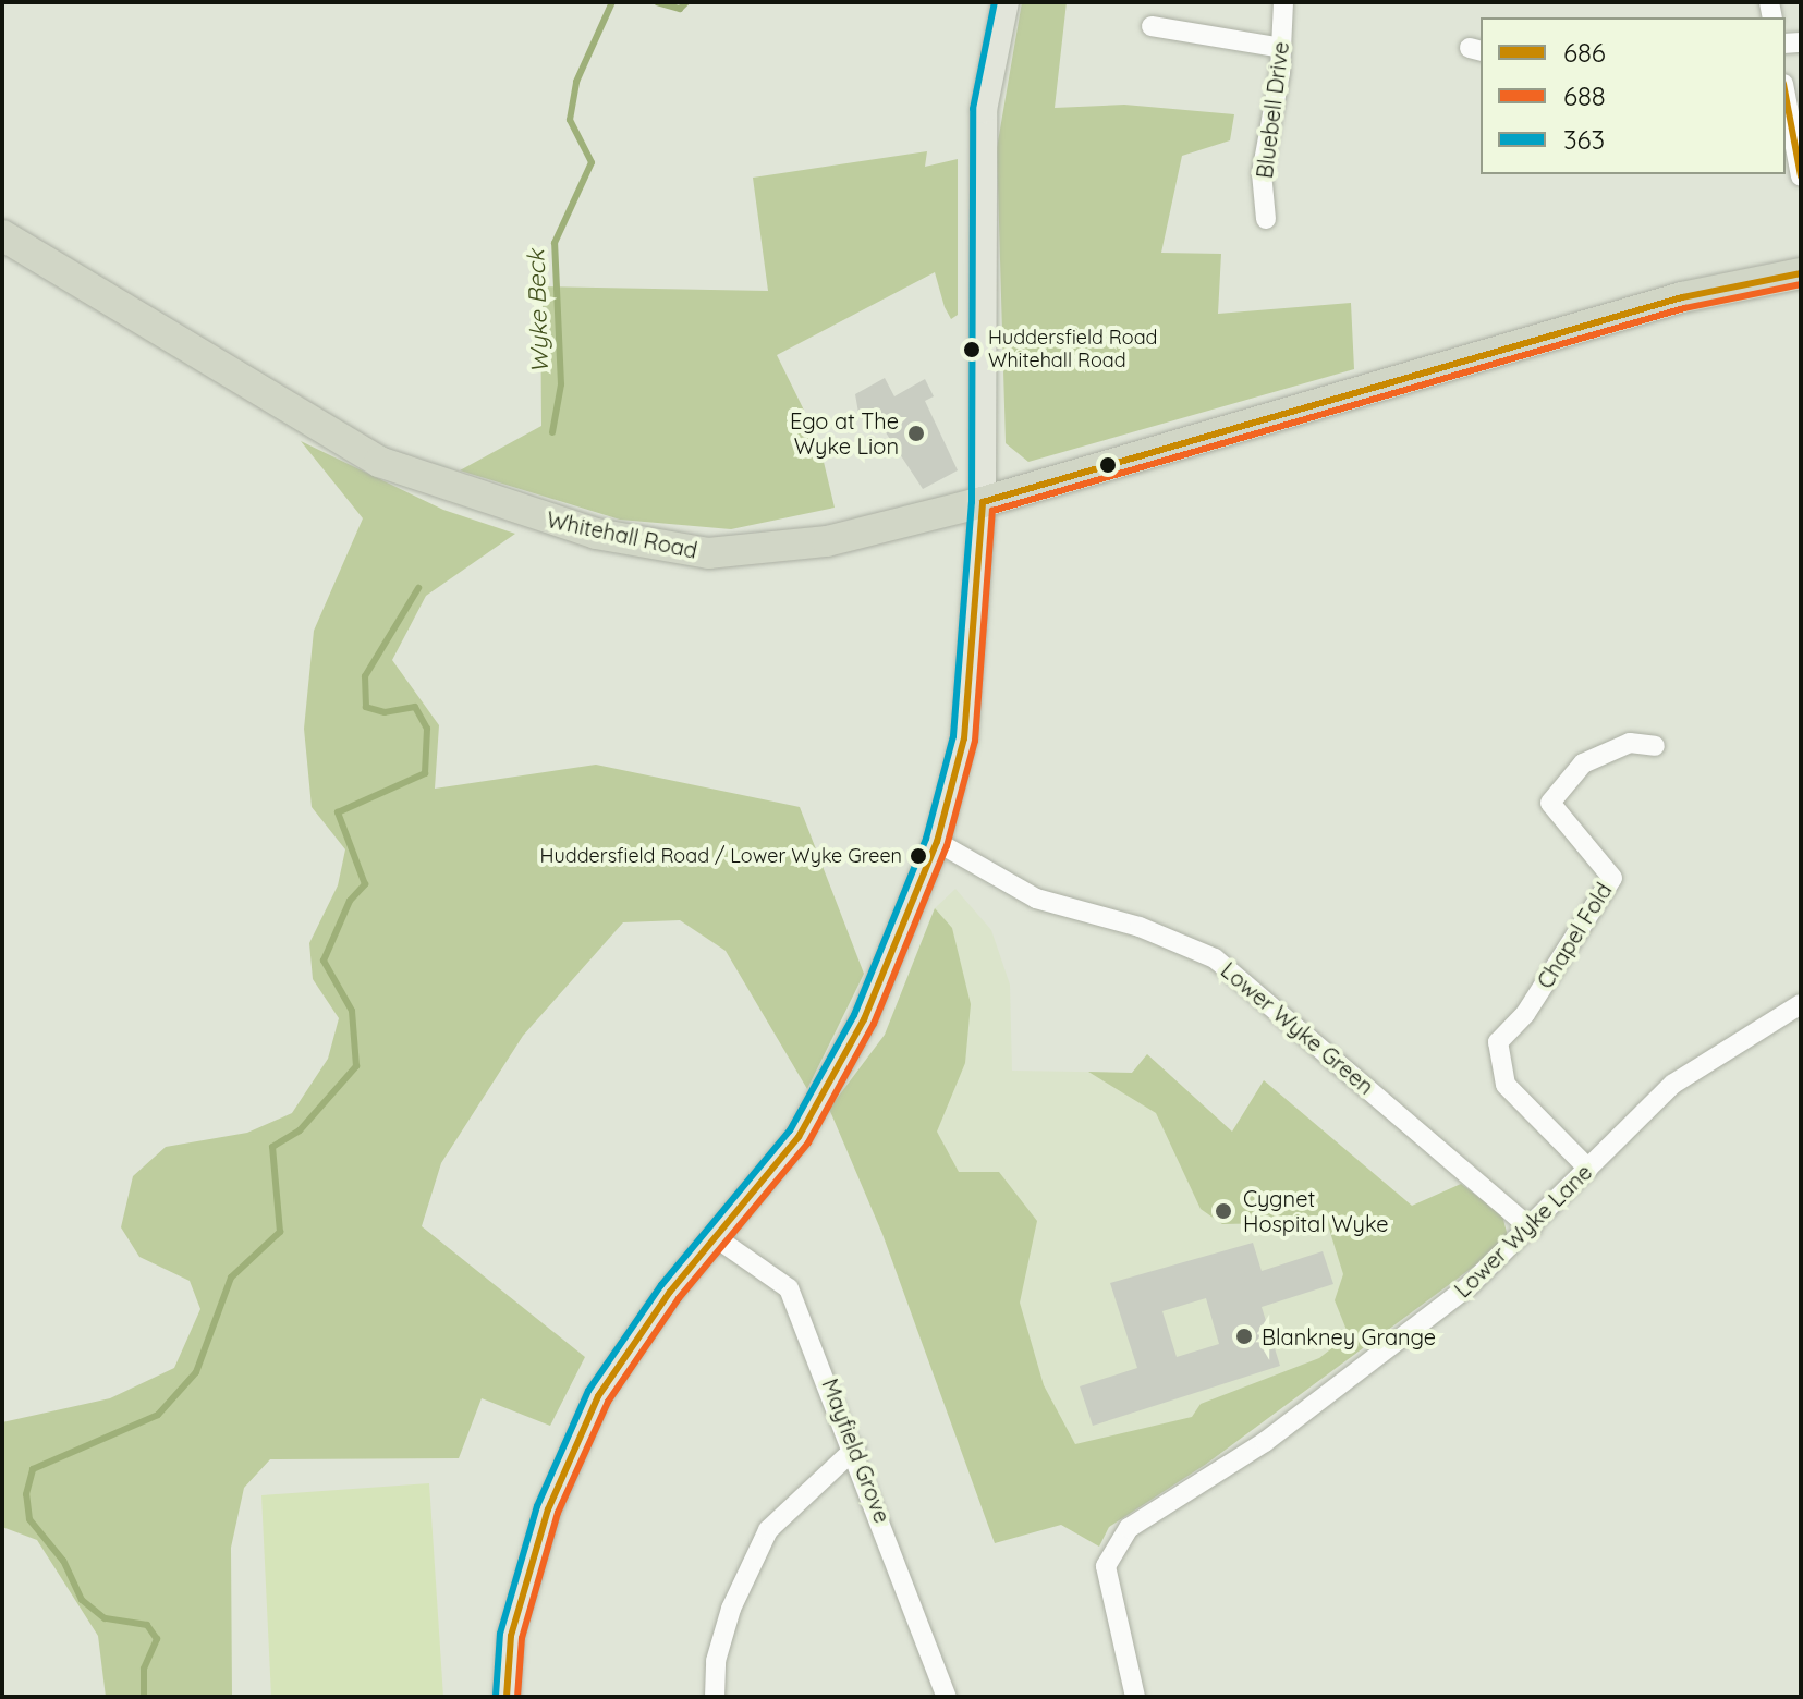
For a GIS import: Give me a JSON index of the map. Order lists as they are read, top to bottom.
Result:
{
  "streets": {
    "highway": ["Whitehall Road"],
    "street": [
      "Bluebell Drive",
      "Chapel Fold",
      "Lower Wyke Green",
      "Lower Wyke Lane",
      "Mayfield Grove"
    ]
  },
  "crossings": [
    ["Chapel Fold", "Lower Wyke Lane"],
    ["Lower Wyke Green", "Lower Wyke Lane"]
  ],
  "water": ["Wyke Beck"],
  "places": [
    "Huddersfield Road Whitehall Road",
    "Ego at The Wyke Lion",
    "Huddersfield Road / Lower Wyke Green",
    "Cygnet Hospital Wyke",
    "Blankney Grange"
  ],
  "lines": ["transit line 363", "transit line 686", "transit line 688"],
  "legend": ["686", "688", "363"]
}
